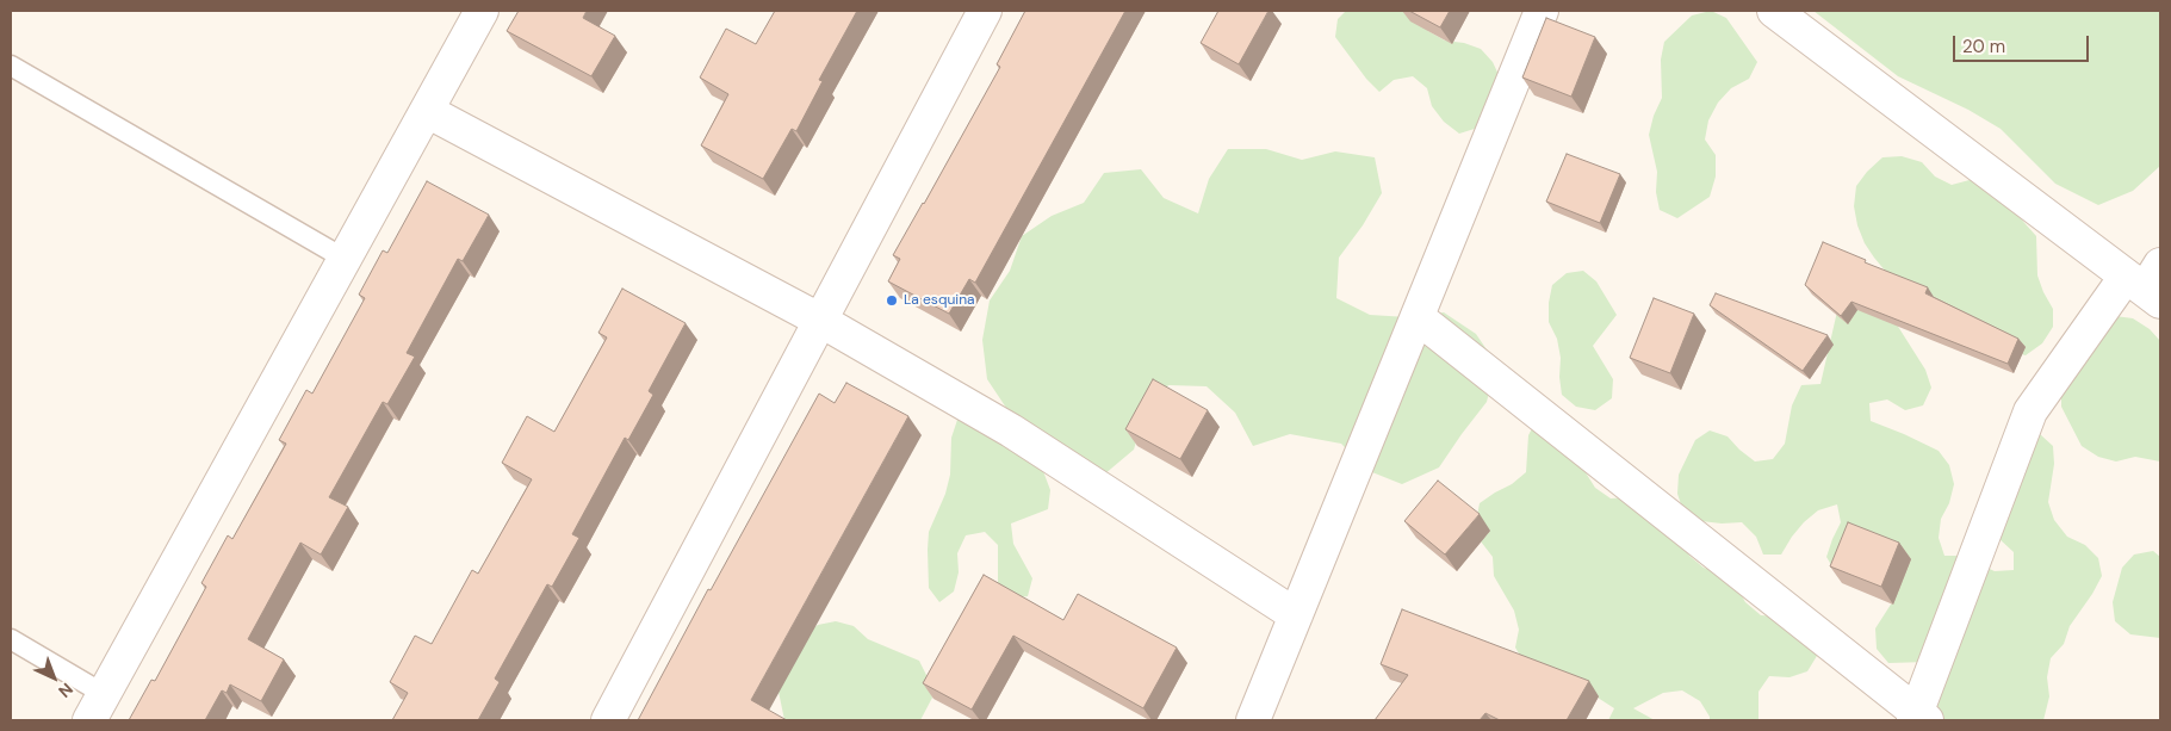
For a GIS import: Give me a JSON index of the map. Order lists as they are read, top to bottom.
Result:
{
  "places": ["La esquina"],
  "scale_bar": "20 m",
  "north": "bottom right"
}
